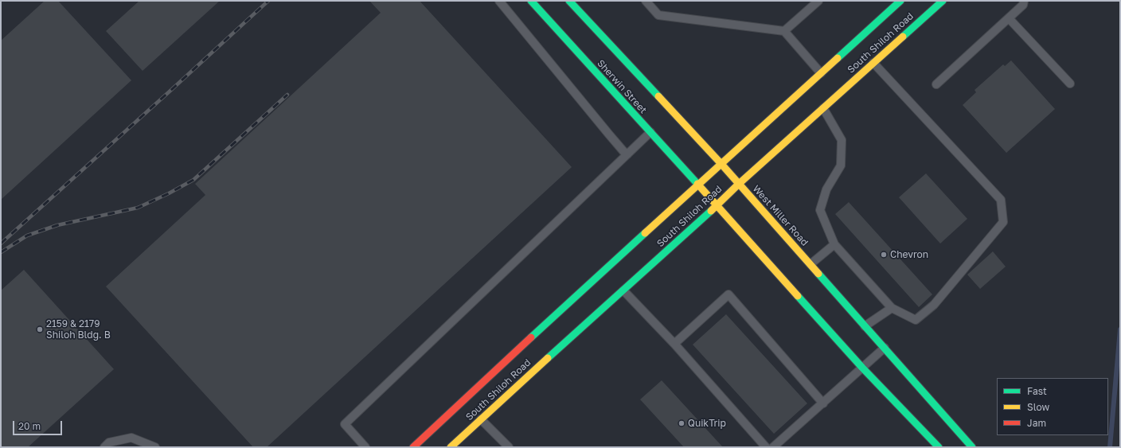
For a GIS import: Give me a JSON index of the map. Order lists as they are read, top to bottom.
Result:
{
  "streets": {
    "main road": ["South Shiloh Road", "Sherwin Street", "West Miller Road"]
  },
  "crossings": [
    ["South Shiloh Road", "Sherwin Street"],
    ["South Shiloh Road", "West Miller Road"]
  ],
  "places": ["Chevron", "2159 & 2179 Shiloh Bldg. B", "QuikTrip"],
  "legend": ["Fast", "Slow", "Jam"],
  "scale_bar": "20 m"
}
